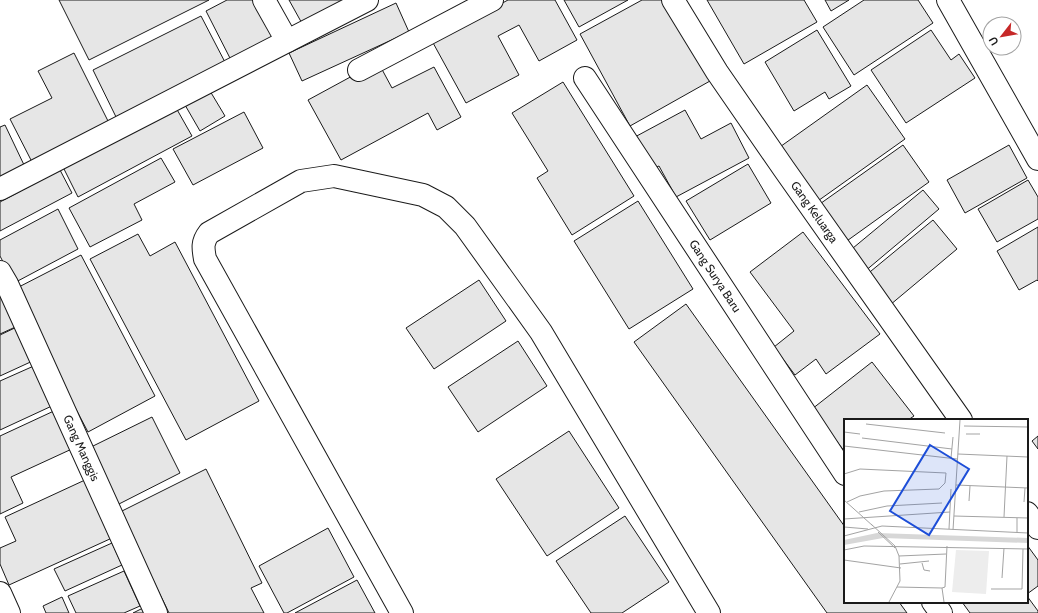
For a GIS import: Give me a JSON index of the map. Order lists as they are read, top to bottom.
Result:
{
  "streets": {
    "street": ["Gang Keluarga", "Gang Surya Baru", "Gang Manggis"]
  },
  "north": "bottom left"
}
